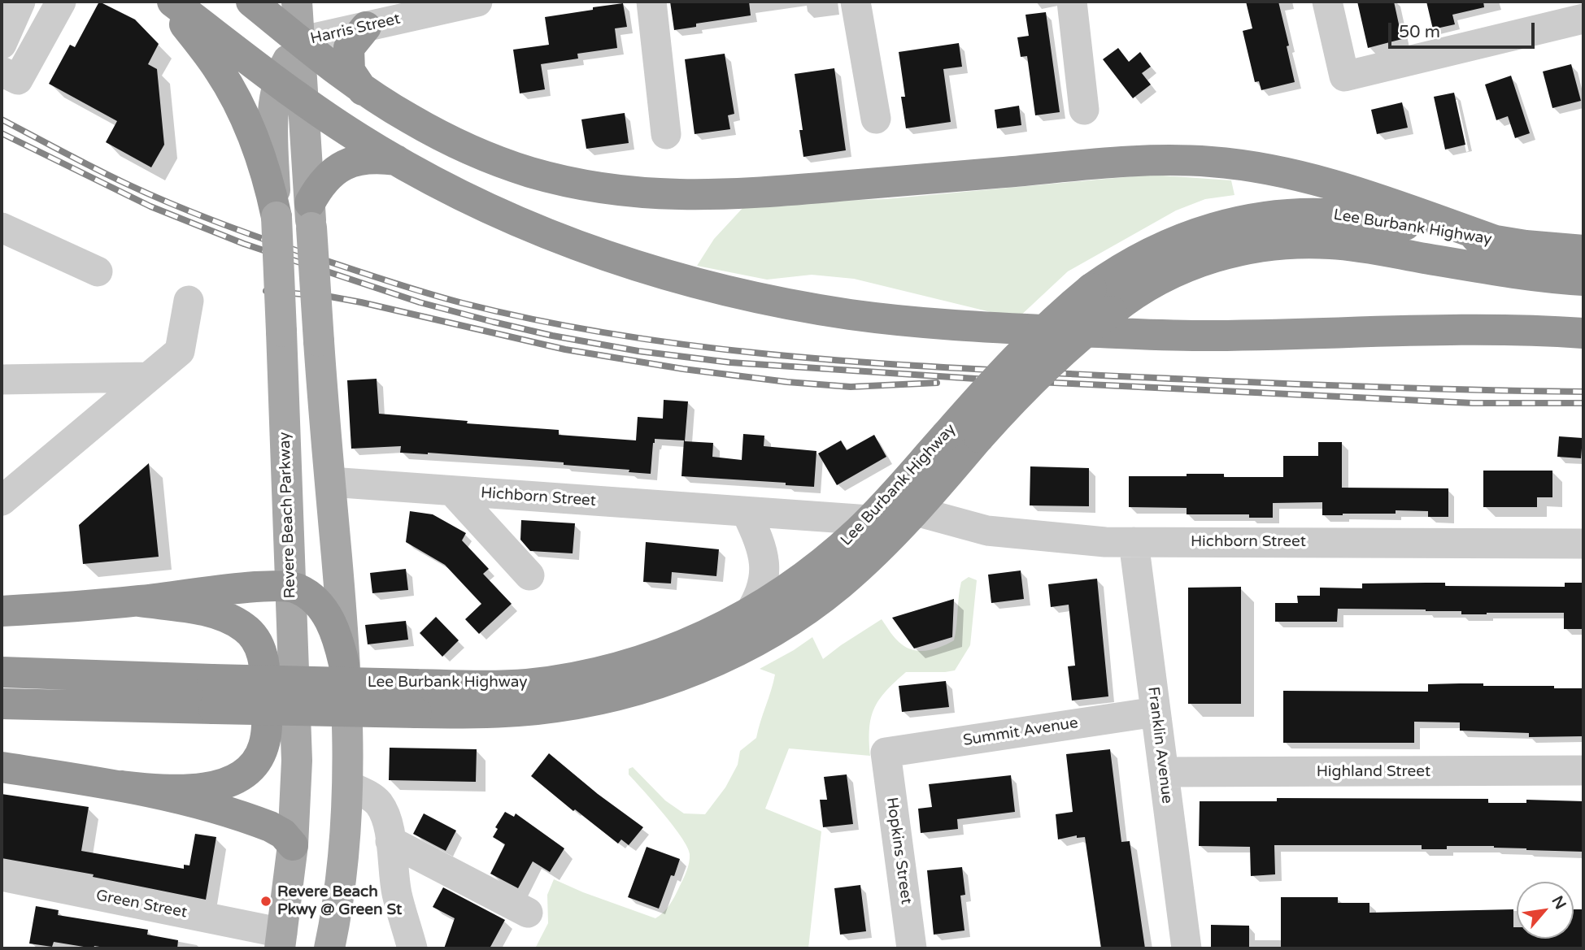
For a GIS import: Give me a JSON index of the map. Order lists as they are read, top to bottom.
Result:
{
  "streets": {
    "highway": ["Lee Burbank Highway"],
    "main road": ["Revere Beach Parkway"],
    "street": [
      "Harris Street",
      "Hichborn Street",
      "Summit Avenue",
      "Franklin Avenue",
      "Highland Street",
      "Hopkins Street",
      "Green Street"
    ]
  },
  "crossings": [
    ["Harris Street", "Revere Beach Parkway"],
    ["Lee Burbank Highway", "Hichborn Street"],
    ["Hichborn Street", "Franklin Avenue"],
    ["Revere Beach Parkway", "Green Street"],
    ["Summit Avenue", "Franklin Avenue"],
    ["Summit Avenue", "Hopkins Street"],
    ["Franklin Avenue", "Highland Street"]
  ],
  "places": ["Revere Beach Pkwy @ Green St"],
  "scale_bar": "50 m",
  "north": "top right"
}
